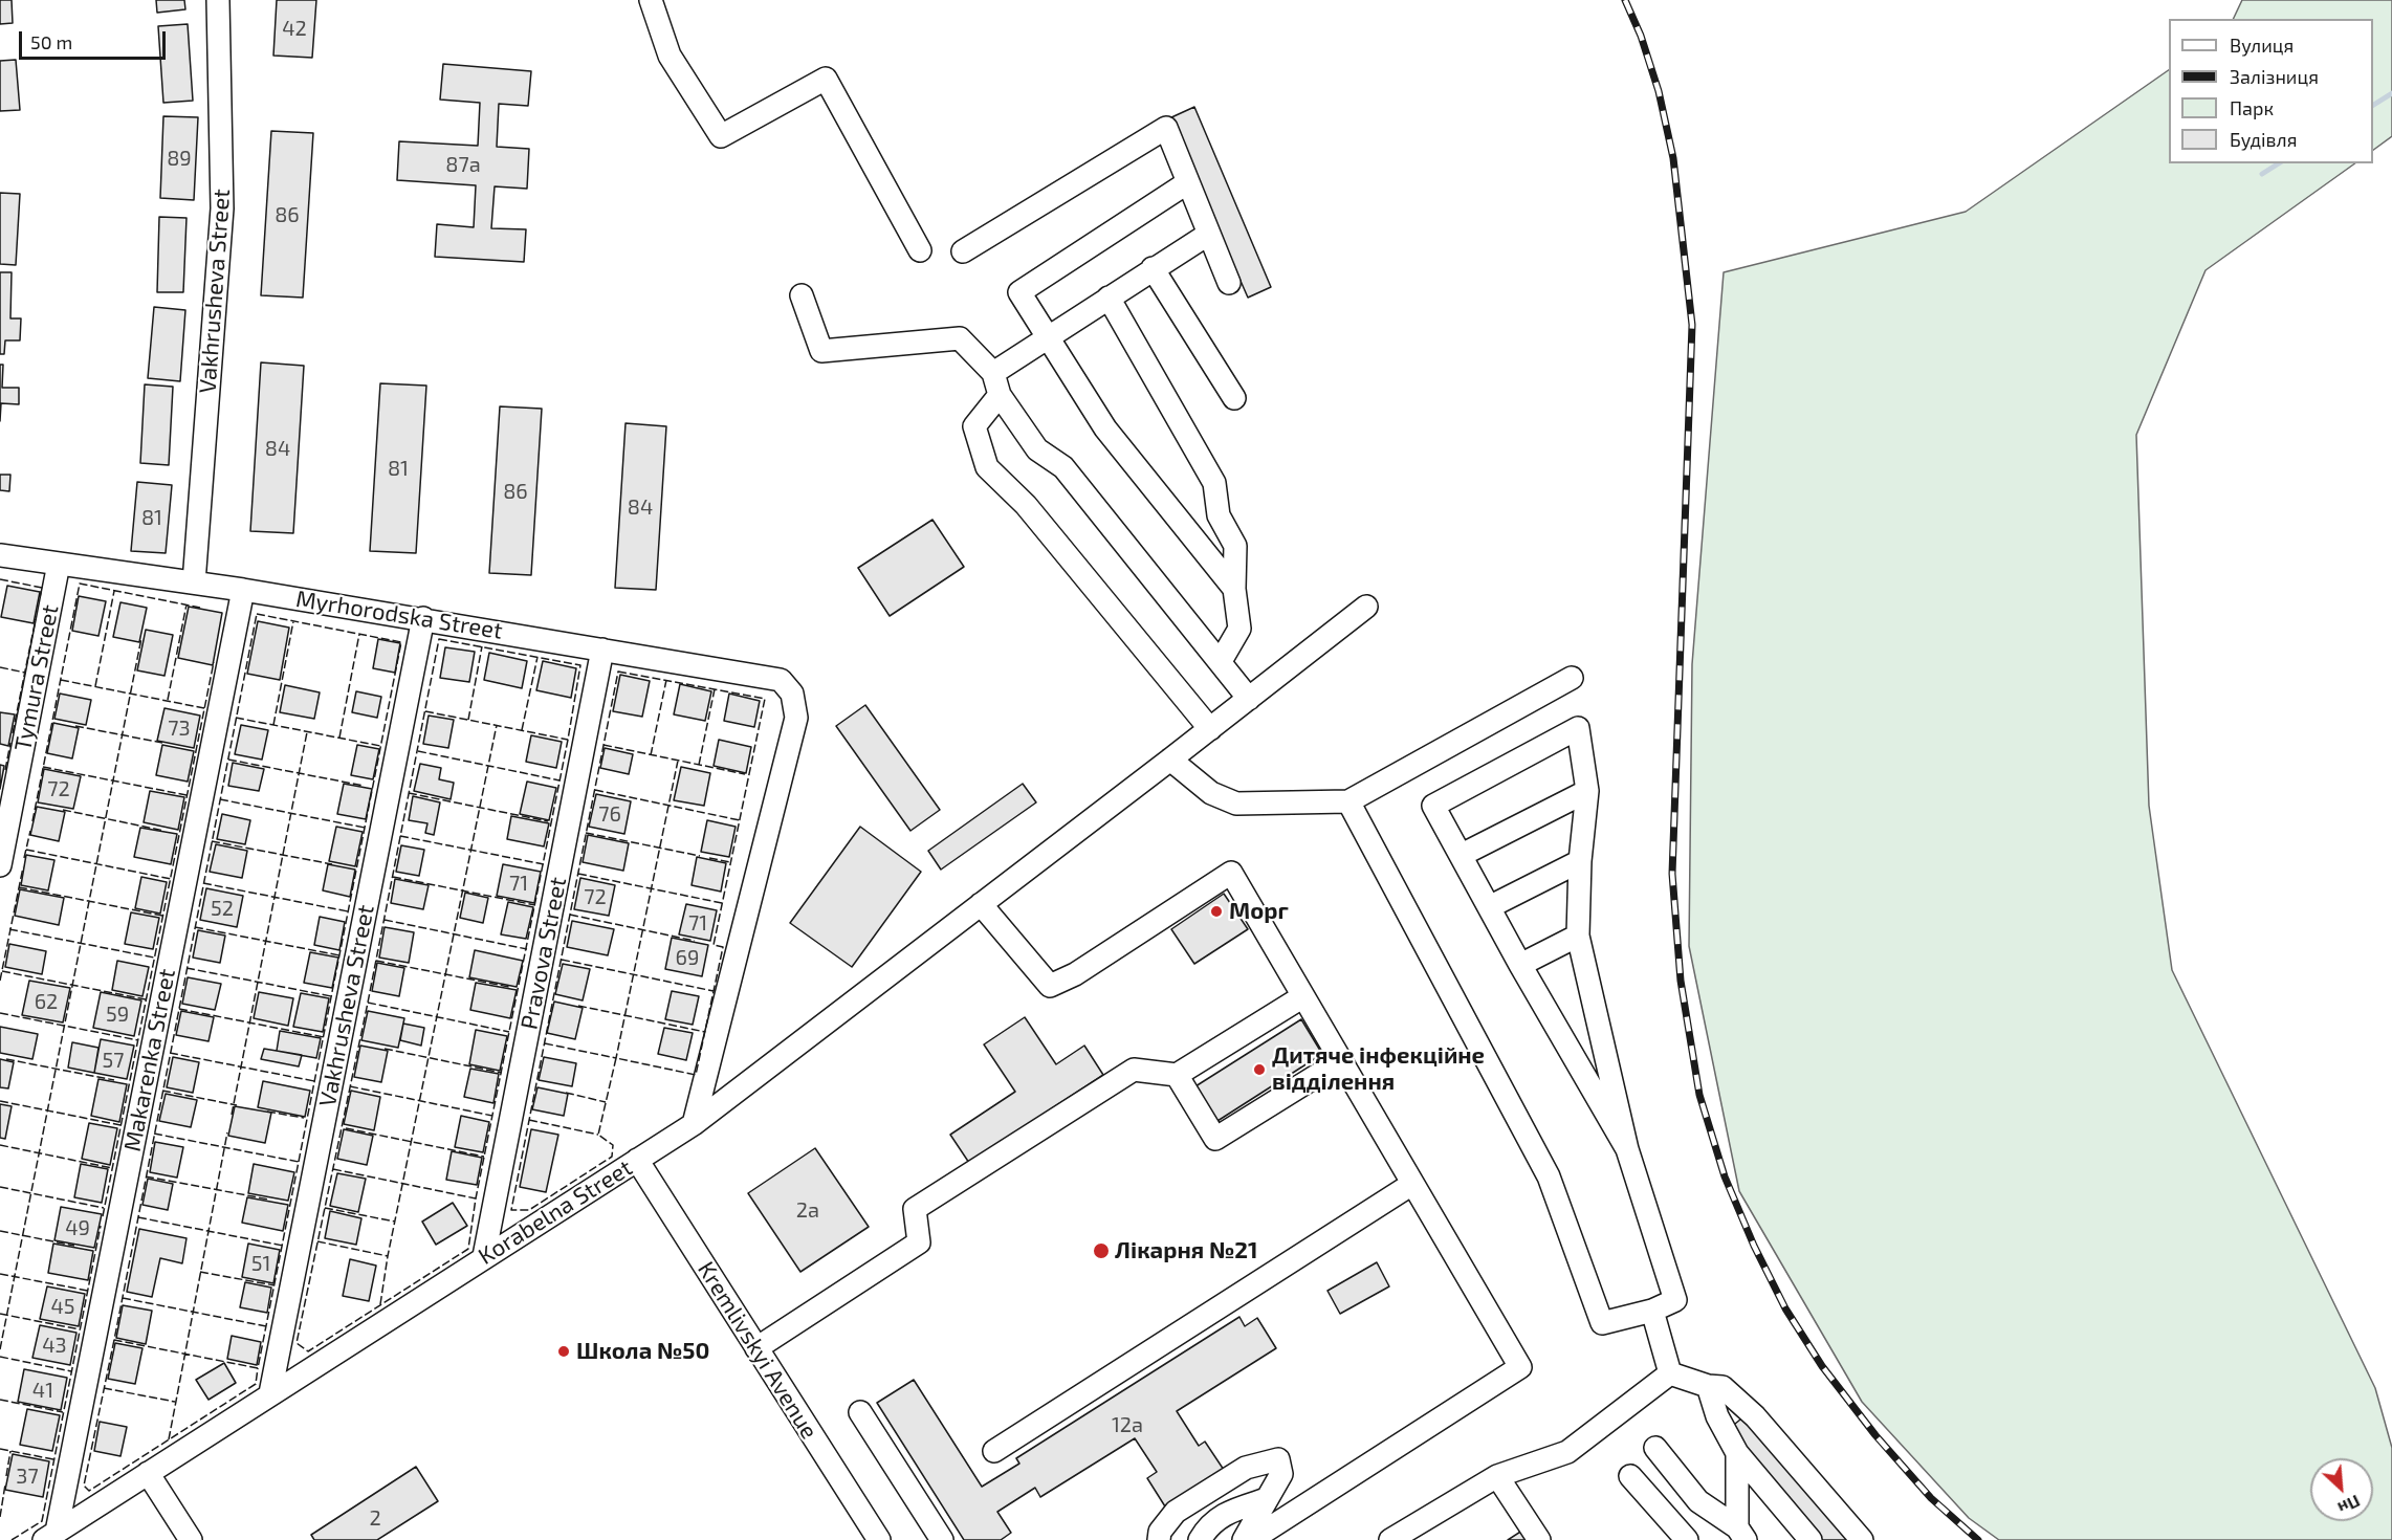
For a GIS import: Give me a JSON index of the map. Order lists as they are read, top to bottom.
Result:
{
  "streets": {
    "street": [
      "Vakhrusheva Street",
      "Myrhorodska Street",
      "Tymura Street",
      "Pravova Street",
      "Makarenka Street",
      "Korabelna Street",
      "Kremlivskyi Avenue"
    ]
  },
  "crossings": [
    ["Vakhrusheva Street", "Myrhorodska Street"],
    ["Vakhrusheva Street", "Korabelna Street"],
    ["Myrhorodska Street", "Tymura Street"],
    ["Myrhorodska Street", "Pravova Street"],
    ["Myrhorodska Street", "Makarenka Street"],
    ["Myrhorodska Street", "Korabelna Street"],
    ["Pravova Street", "Korabelna Street"],
    ["Makarenka Street", "Korabelna Street"],
    ["Korabelna Street", "Kremlivskyi Avenue"]
  ],
  "places": [
    "Морг",
    "Дитяче інфекційне відділення",
    "Лікарня №21",
    "Школа №50"
  ],
  "house_numbers": [
    "42",
    "89",
    "87а",
    "86",
    "84",
    "81",
    "86",
    "84",
    "81",
    "73",
    "72",
    "76",
    "71",
    "72",
    "52",
    "71",
    "69",
    "62",
    "59",
    "57",
    "2а",
    "49",
    "51",
    "45",
    "43",
    "41",
    "12а",
    "37",
    "2"
  ],
  "legend": [
    "Вулиця",
    "Залізниця",
    "Парк",
    "Будівля"
  ],
  "scale_bar": "50 m",
  "north": "bottom right"
}
